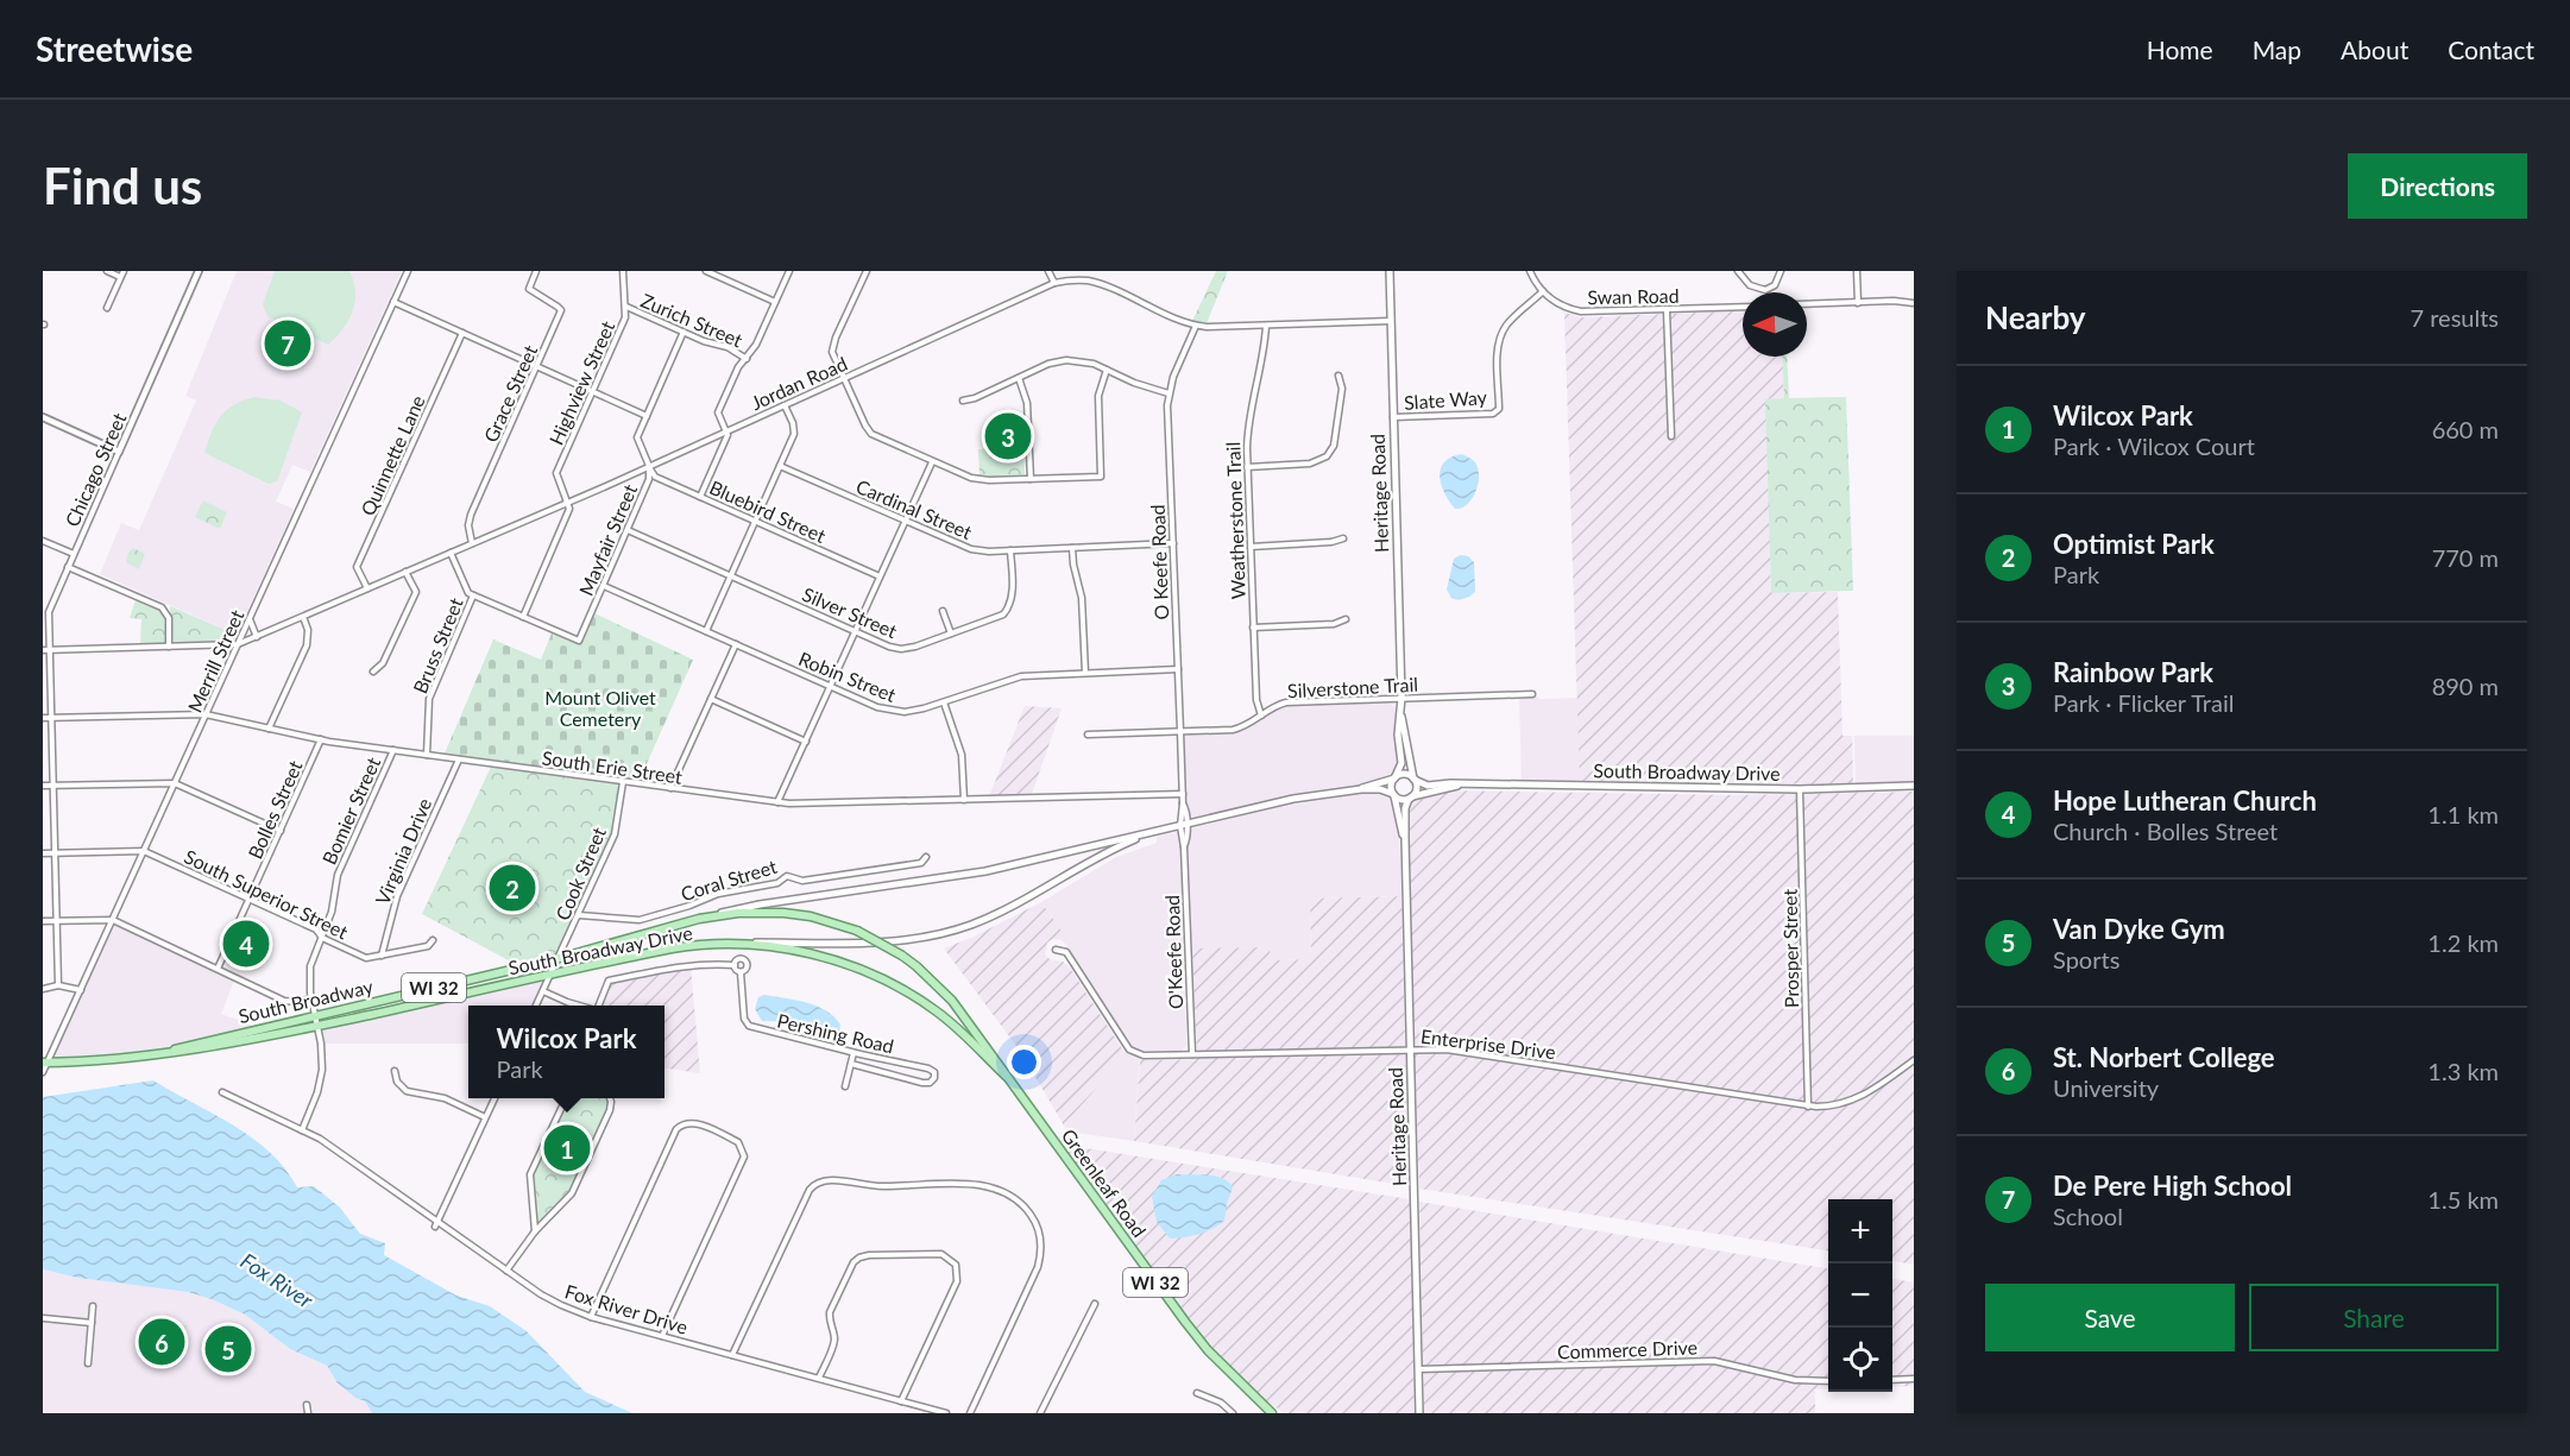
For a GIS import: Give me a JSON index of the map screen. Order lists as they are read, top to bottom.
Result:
{
  "streets": {
    "main road": [
      "Heritage Road",
      "South Broadway Drive",
      "WI 32",
      "South Broadway",
      "Greenleaf Road"
    ],
    "street": [
      "Swan Road",
      "Zurich Street",
      "Highview Street",
      "Jordan Road",
      "Grace Street",
      "Slate Way",
      "Quinnette Lane",
      "Chicago Street",
      "Cardinal Street",
      "Bluebird Street",
      "Weatherstone Trail",
      "Mayfair Street",
      "O Keefe Road",
      "Silver Street",
      "Bruss Street",
      "Merrill Street",
      "Robin Street",
      "Silverstone Trail",
      "South Erie Street",
      "Bolles Street",
      "Bomier Street",
      "Virginia Drive",
      "Cook Street",
      "Coral Street",
      "South Superior Street",
      "Prosper Street",
      "O'Keefe Road",
      "Pershing Road",
      "Enterprise Drive",
      "Fox River Drive",
      "Commerce Drive"
    ]
  },
  "crossings": [
    ["Swan Road", "Slate Way"],
    ["Zurich Street", "Highview Street"],
    ["Zurich Street", "Mayfair Street"],
    ["Highview Street", "Jordan Road"],
    ["Jordan Road", "Grace Street"],
    ["Jordan Road", "Quinnette Lane"],
    ["Jordan Road", "Chicago Street"],
    ["Jordan Road", "Heritage Road"],
    ["Jordan Road", "Bluebird Street"],
    ["Jordan Road", "Weatherstone Trail"],
    ["Jordan Road", "Mayfair Street"],
    ["Jordan Road", "O Keefe Road"],
    ["Jordan Road", "Bruss Street"],
    ["Jordan Road", "Merrill Street"],
    ["Slate Way", "Heritage Road"],
    ["Chicago Street", "South Erie Street"],
    ["Chicago Street", "South Superior Street"],
    ["Heritage Road", "Silverstone Trail"],
    ["Heritage Road", "South Broadway Drive"],
    ["Heritage Road", "Enterprise Drive"],
    ["Heritage Road", "Commerce Drive"],
    ["Cardinal Street", "O Keefe Road"],
    ["Cardinal Street", "Silver Street"],
    ["Bluebird Street", "Mayfair Street"],
    ["Weatherstone Trail", "Silverstone Trail"],
    ["Mayfair Street", "Silver Street"],
    ["Mayfair Street", "Robin Street"],
    ["O Keefe Road", "Robin Street"],
    ["O Keefe Road", "Silverstone Trail"],
    ["O Keefe Road", "South Erie Street"],
    ["O Keefe Road", "O'Keefe Road"],
    ["Bruss Street", "South Erie Street"],
    ["Merrill Street", "South Erie Street"],
    ["Merrill Street", "South Broadway Drive"],
    ["Merrill Street", "South Superior Street"],
    ["South Erie Street", "Bolles Street"],
    ["South Erie Street", "Bomier Street"],
    ["South Erie Street", "Virginia Drive"],
    ["South Erie Street", "Cook Street"],
    ["South Broadway Drive", "Bomier Street"],
    ["South Broadway Drive", "Cook Street"],
    ["South Broadway Drive", "Prosper Street"],
    ["South Broadway Drive", "O'Keefe Road"],
    ["South Broadway Drive", "WI 32"],
    ["South Broadway Drive", "South Broadway"],
    ["Bolles Street", "South Superior Street"],
    ["Bomier Street", "South Superior Street"],
    ["Bomier Street", "South Broadway"],
    ["Bomier Street", "Fox River Drive"],
    ["Virginia Drive", "South Superior Street"],
    ["Cook Street", "Coral Street"],
    ["Cook Street", "South Broadway"],
    ["Prosper Street", "Enterprise Drive"],
    ["O'Keefe Road", "Enterprise Drive"],
    ["WI 32", "South Broadway"],
    ["WI 32", "Greenleaf Road"]
  ],
  "water": ["Fox River"],
  "parks": ["Mount Olivet Cemetery"],
  "north": "left",
  "page": {
    "header": "Streetwise",
    "nav": [
      "Home",
      "Map",
      "About",
      "Contact"
    ],
    "buttons": [
      "Directions",
      ["Save", "Share"]
    ],
    "title": "Find us",
    "heading": ["Nearby", "7 results"],
    "pins": [
      "7",
      "3",
      "2",
      "4",
      "1",
      "6",
      "5"
    ],
    "list": [
      {
        "mark": "1",
        "name": "Wilcox Park",
        "note": "Park · Wilcox Court",
        "value": "660 m"
      },
      {
        "mark": "2",
        "name": "Optimist Park",
        "note": "Park",
        "value": "770 m"
      },
      {
        "mark": "3",
        "name": "Rainbow Park",
        "note": "Park · Flicker Trail",
        "value": "890 m"
      },
      {
        "mark": "4",
        "name": "Hope Lutheran Church",
        "note": "Church · Bolles Street",
        "value": "1.1 km"
      },
      {
        "mark": "5",
        "name": "Van Dyke Gym",
        "note": "Sports",
        "value": "1.2 km"
      },
      {
        "mark": "6",
        "name": "St. Norbert College",
        "note": "University",
        "value": "1.3 km"
      },
      {
        "mark": "7",
        "name": "De Pere High School",
        "note": "School",
        "value": "1.5 km"
      }
    ],
    "popup": ["Wilcox Park", "Park"],
    "map_buttons": ["+", "−"]
  }
}
